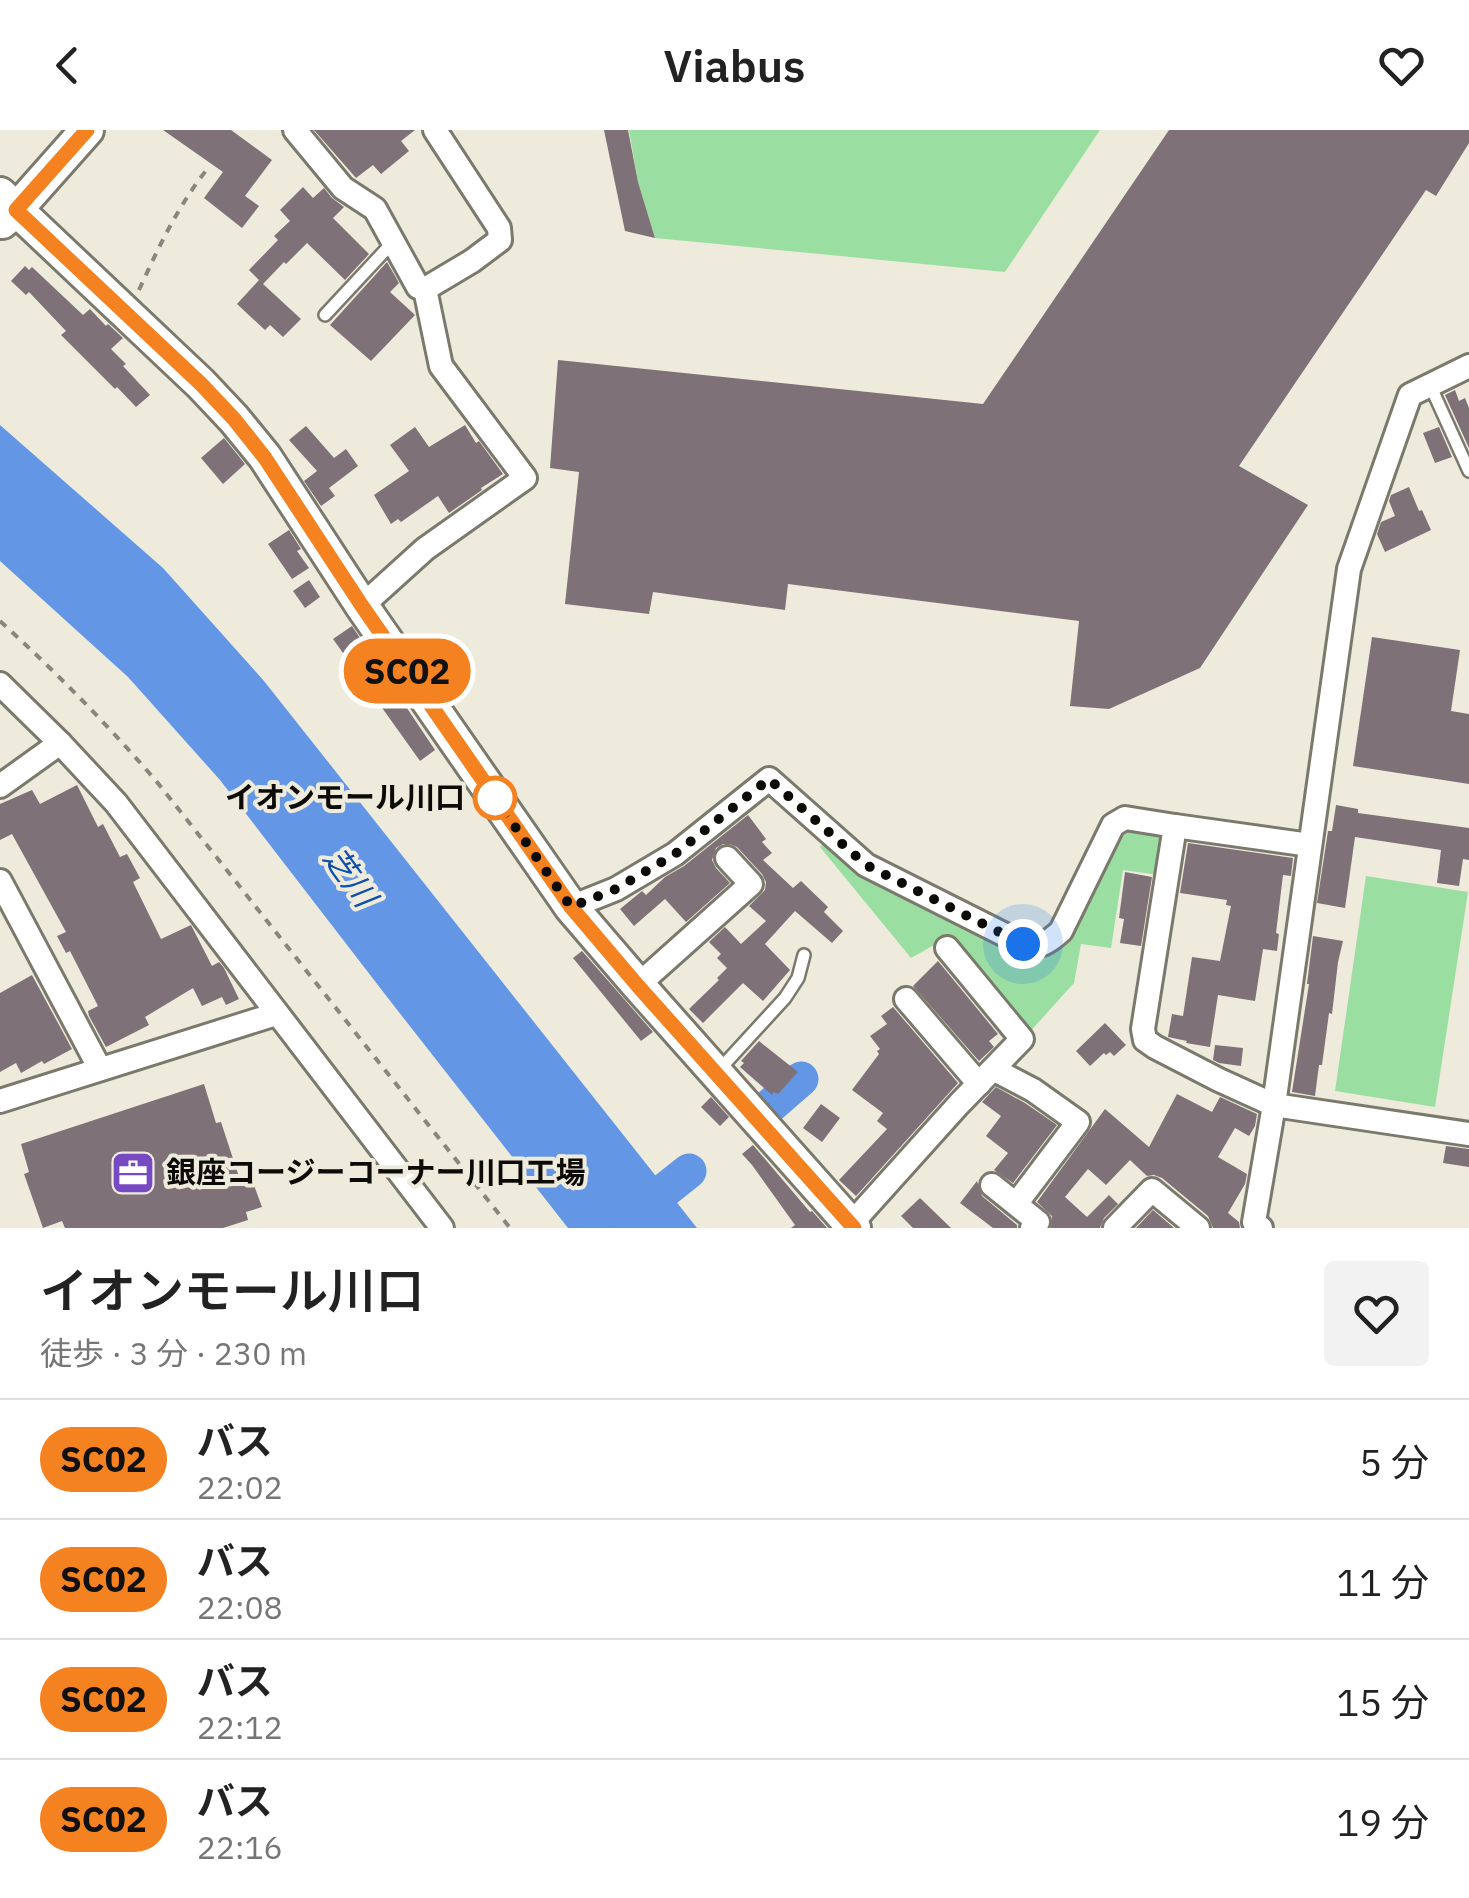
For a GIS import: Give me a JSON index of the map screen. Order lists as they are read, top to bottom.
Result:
{
  "water": ["芝川"],
  "places": {
    "other": ["イオンモール川口"],
    "office": ["銀座コージーコーナー川口工場"]
  },
  "lines": ["bus line SC02"],
  "page": {
    "header": "Viabus",
    "on_map": "SC02",
    "heading": ["イオンモール川口", "徒歩 · 3 分 · 230 m"],
    "list": [
      {
        "mark": "SC02",
        "name": "バス",
        "note": "22:02",
        "value": "5 分"
      },
      {
        "mark": "SC02",
        "name": "バス",
        "note": "22:08",
        "value": "11 分"
      },
      {
        "mark": "SC02",
        "name": "バス",
        "note": "22:12",
        "value": "15 分"
      },
      {
        "mark": "SC02",
        "name": "バス",
        "note": "22:16",
        "value": "19 分"
      }
    ]
  }
}
